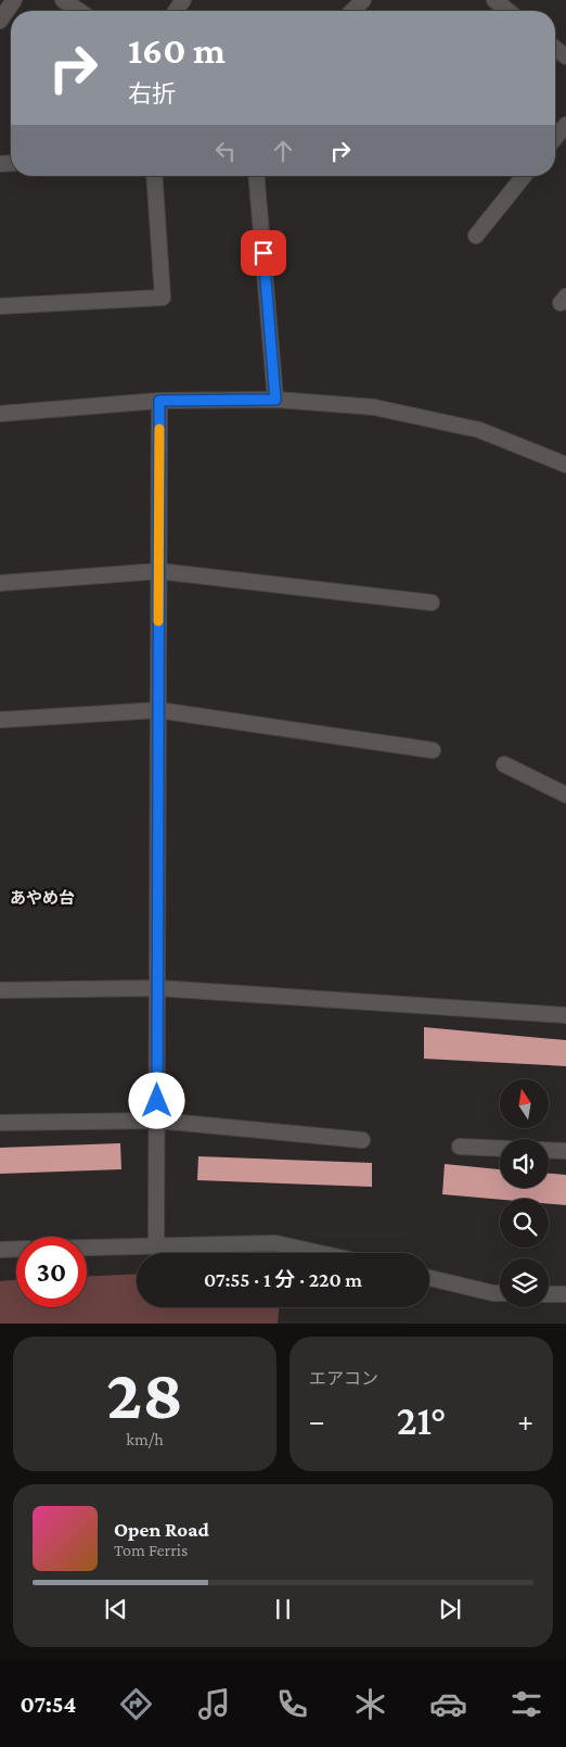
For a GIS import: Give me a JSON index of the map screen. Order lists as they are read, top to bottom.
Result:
{
  "districts": ["あやめ台"],
  "north": "top",
  "page": {
    "turn": ["160 m", "右折"],
    "limit": "30",
    "trip": "07:55 · 1 分 · 220 m",
    "tile": [
      ["28", "km/h"],
      "エアコン"
    ],
    "heat": ["−", "21°", "+"],
    "song": ["Open Road", "Tom Ferris"],
    "tabs": "07:54"
  }
}
